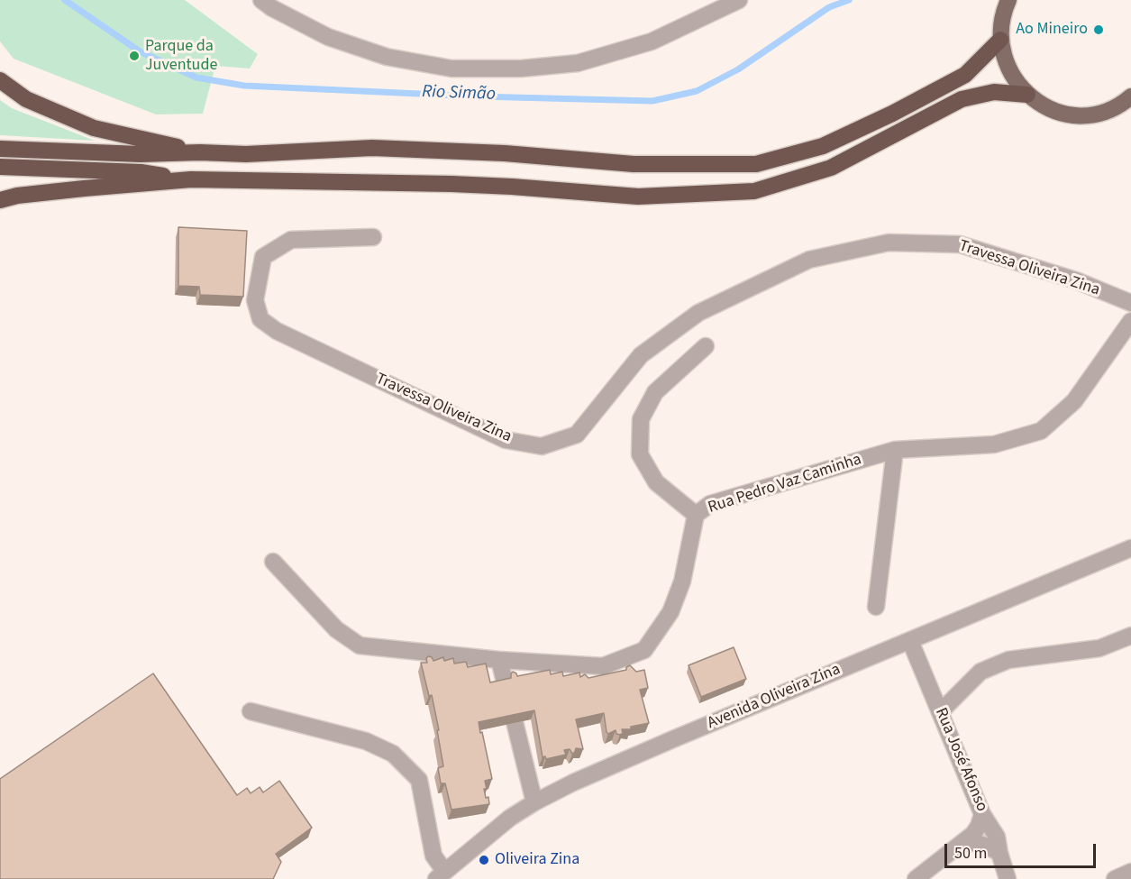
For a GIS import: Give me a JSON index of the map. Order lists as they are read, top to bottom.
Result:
{
  "streets": {
    "street": [
      "Travessa Oliveira Zina",
      "Rua Pedro Vaz Caminha",
      "Avenida Oliveira Zina",
      "Rua José Afonso"
    ]
  },
  "crossings": [
    ["Avenida Oliveira Zina", "Rua José Afonso"]
  ],
  "water": ["Rio Simão"],
  "places": ["Ao Mineiro", "Parque da Juventude", "Oliveira Zina"],
  "scale_bar": "50 m"
}
